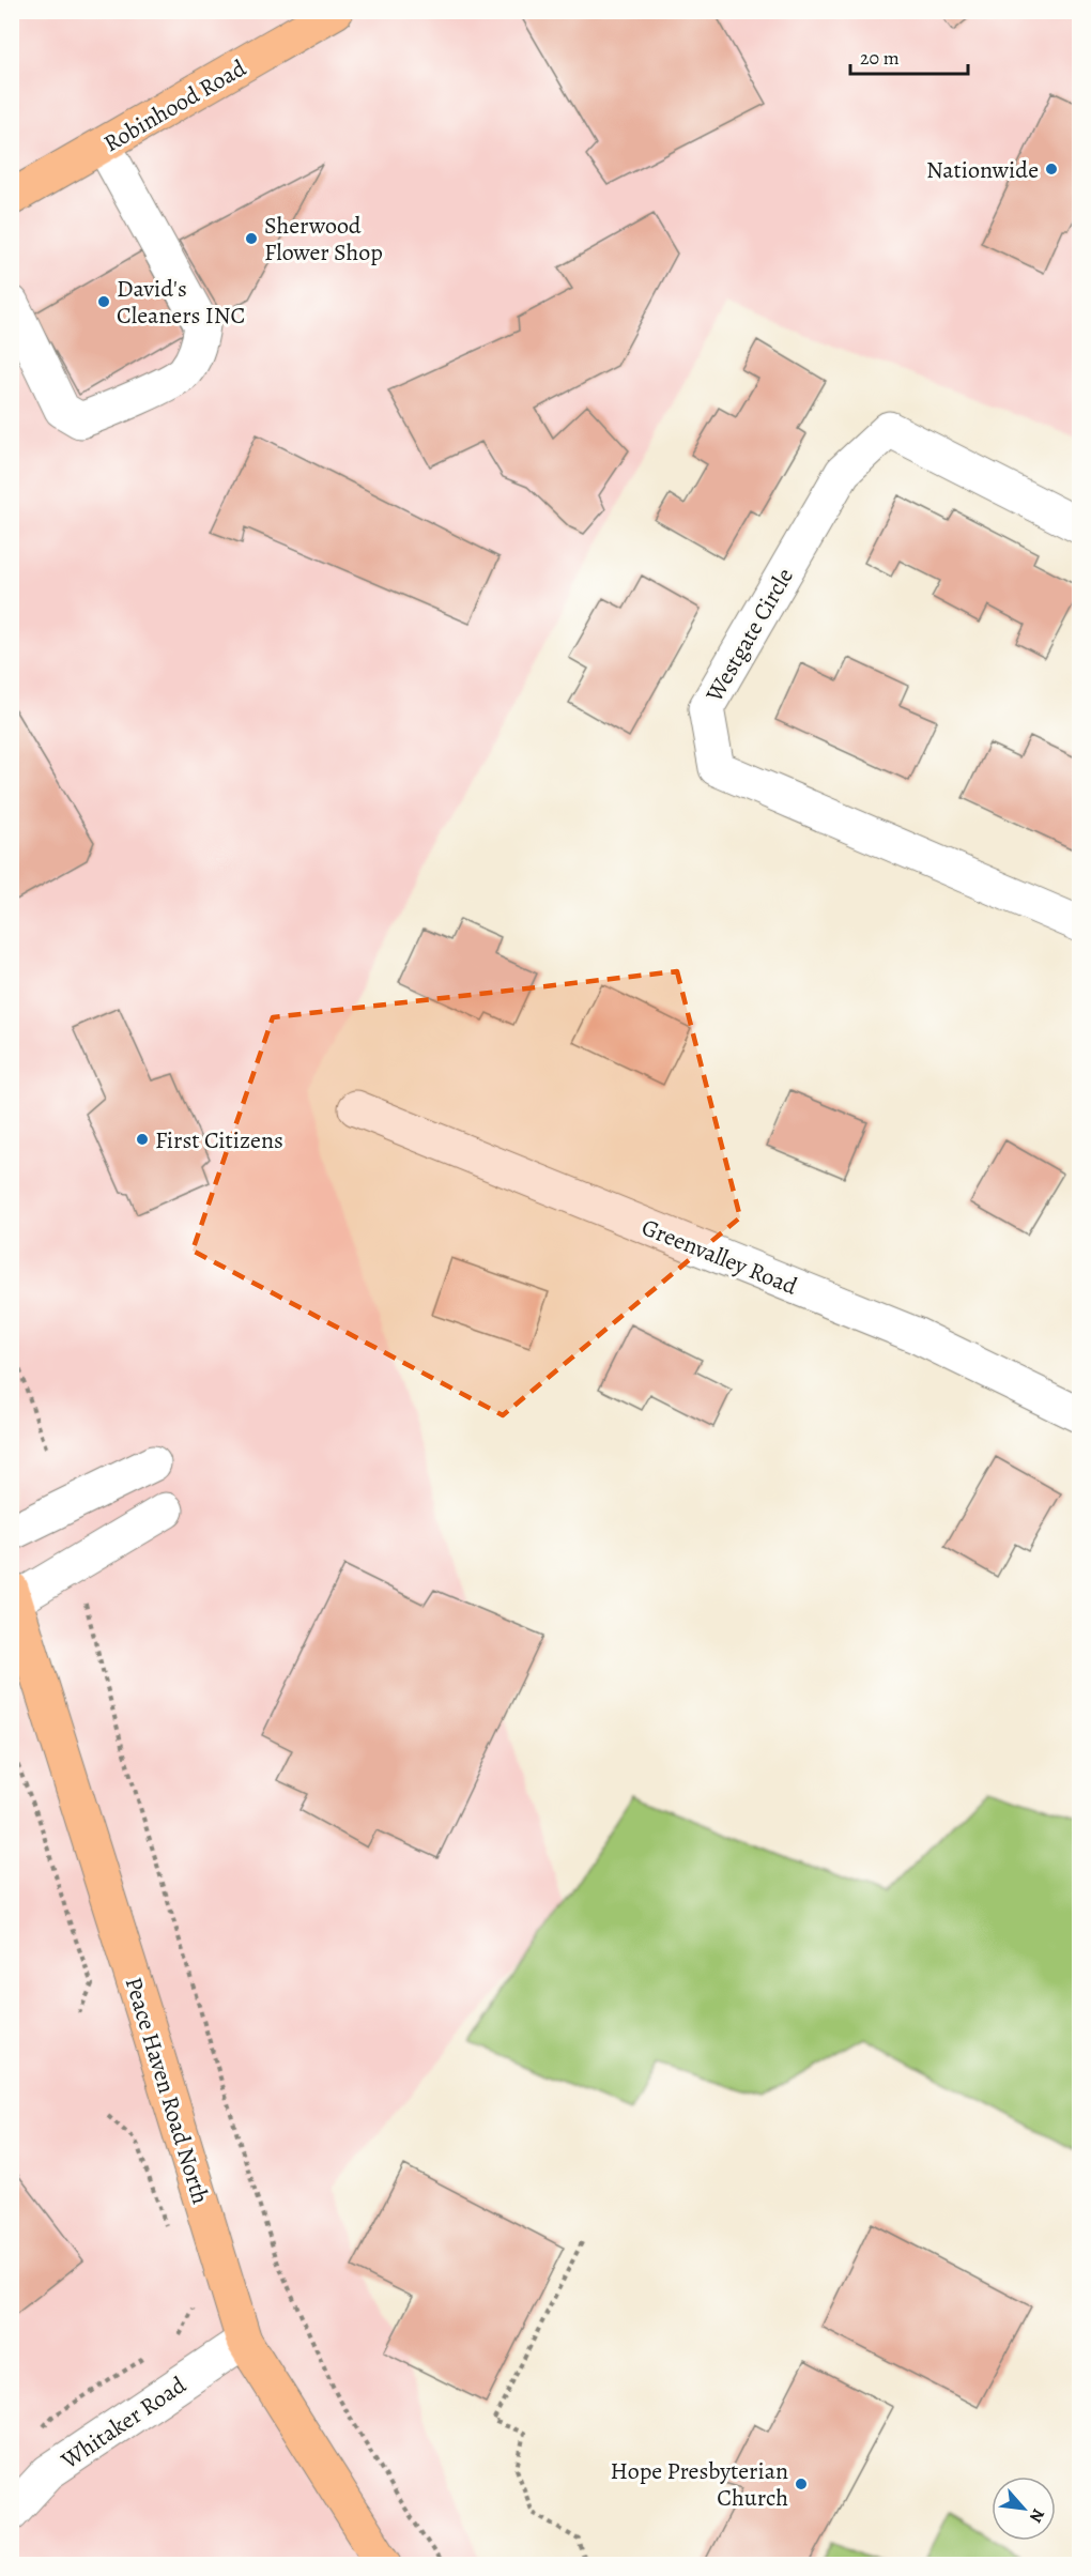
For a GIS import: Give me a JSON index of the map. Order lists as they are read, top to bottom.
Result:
{
  "streets": {
    "main road": ["Robinhood Road", "Peace Haven Road North"],
    "street": ["Westgate Circle", "Greenvalley Road", "Whitaker Road"]
  },
  "crossings": [
    ["Peace Haven Road North", "Whitaker Road"]
  ],
  "places": [
    "Nationwide",
    "Sherwood Flower Shop",
    "David's Cleaners INC",
    "First Citizens",
    "Hope Presbyterian Church"
  ],
  "scale_bar": "20 m",
  "north": "bottom right"
}
